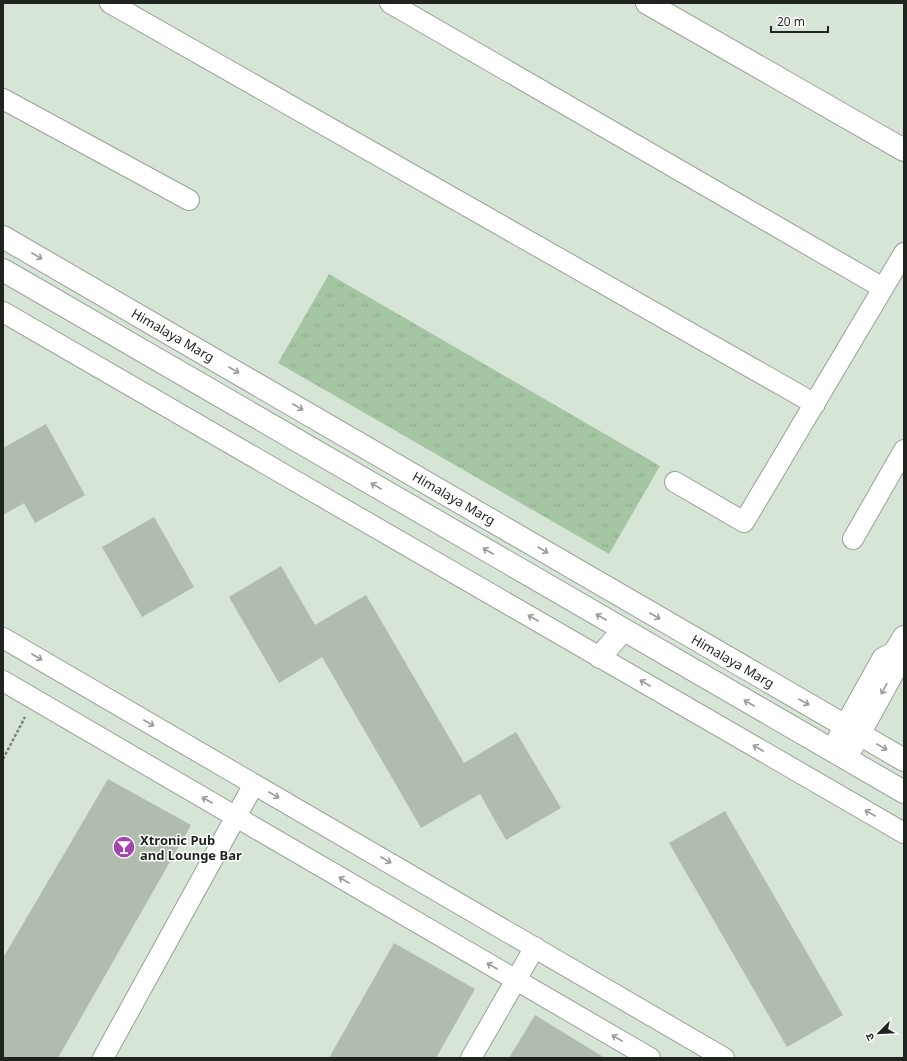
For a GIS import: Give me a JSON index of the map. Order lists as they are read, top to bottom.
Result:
{
  "streets": {
    "main road": ["Himalaya Marg"]
  },
  "places": {
    "bar": ["Xtronic Pub and Lounge Bar"]
  },
  "scale_bar": "20 m",
  "north": "bottom left"
}
